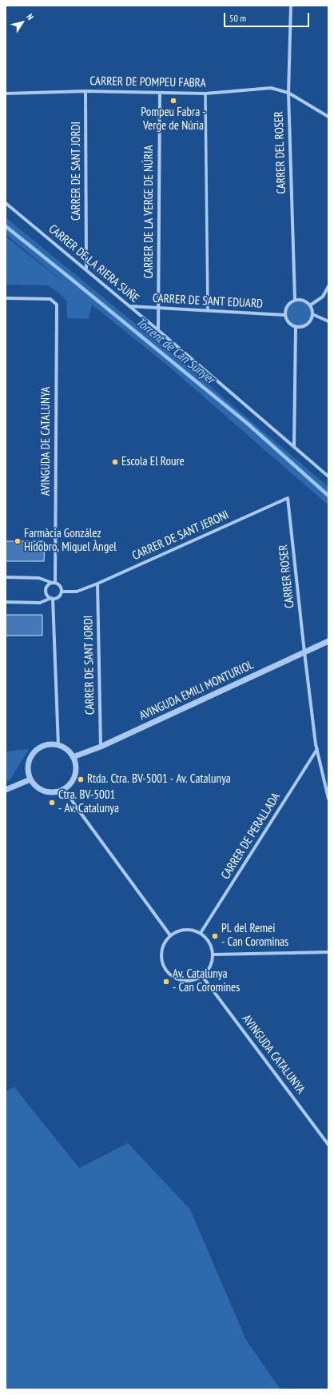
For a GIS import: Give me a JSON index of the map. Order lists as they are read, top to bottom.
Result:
{
  "streets": {
    "street": [
      "CARRER DE POMPEU FABRA",
      "CARRER DEL ROSER",
      "CARRER DE SANT JORDI",
      "CARRER DE LA VERGE DE NÚRIA",
      "CARRER DE LA RIERA SUÑE",
      "CARRER DE SANT EDUARD",
      "AVINGUDA DE CATALUNYA",
      "CARRER DE SANT JERONI",
      "CARRER ROSER",
      "AVINGUDA EMILI MONTURIOL",
      "CARRER DE PERALLADA",
      "AVINGUDA CATALUNYA"
    ]
  },
  "crossings": [
    ["CARRER DE POMPEU FABRA", "CARRER DEL ROSER"],
    ["CARRER DE POMPEU FABRA", "CARRER DE SANT JORDI"],
    ["CARRER DE POMPEU FABRA", "CARRER DE LA VERGE DE NÚRIA"],
    ["CARRER DEL ROSER", "CARRER DE SANT EDUARD"],
    ["CARRER DE SANT JORDI", "CARRER DE LA RIERA SUÑE"],
    ["CARRER DE SANT JORDI", "CARRER DE SANT JERONI"],
    ["CARRER DE SANT JORDI", "AVINGUDA EMILI MONTURIOL"],
    ["CARRER DE LA VERGE DE NÚRIA", "CARRER DE LA RIERA SUÑE"],
    ["CARRER DE LA VERGE DE NÚRIA", "CARRER DE SANT EDUARD"],
    ["CARRER DE LA RIERA SUÑE", "CARRER DE SANT EDUARD"],
    ["AVINGUDA DE CATALUNYA", "CARRER DE SANT JERONI"],
    ["CARRER DE SANT JERONI", "CARRER ROSER"],
    ["CARRER ROSER", "AVINGUDA EMILI MONTURIOL"],
    ["CARRER ROSER", "CARRER DE PERALLADA"],
    ["CARRER DE PERALLADA", "AVINGUDA CATALUNYA"]
  ],
  "water": ["Torrent de Can Sunyer"],
  "places": [
    "Pompeu Fabra - Verge de Núria",
    "Escola El Roure",
    "Farmàcia González Hidobro, Miquel Àngel",
    "Rtda. Ctra. BV-5001 - Av. Catalunya",
    "Ctra. BV-5001 - Av. Catalunya",
    "Pl. del Remei - Can Corominas",
    "Av. Catalunya - Can Coromines"
  ],
  "scale_bar": "50 m",
  "north": "top right"
}
